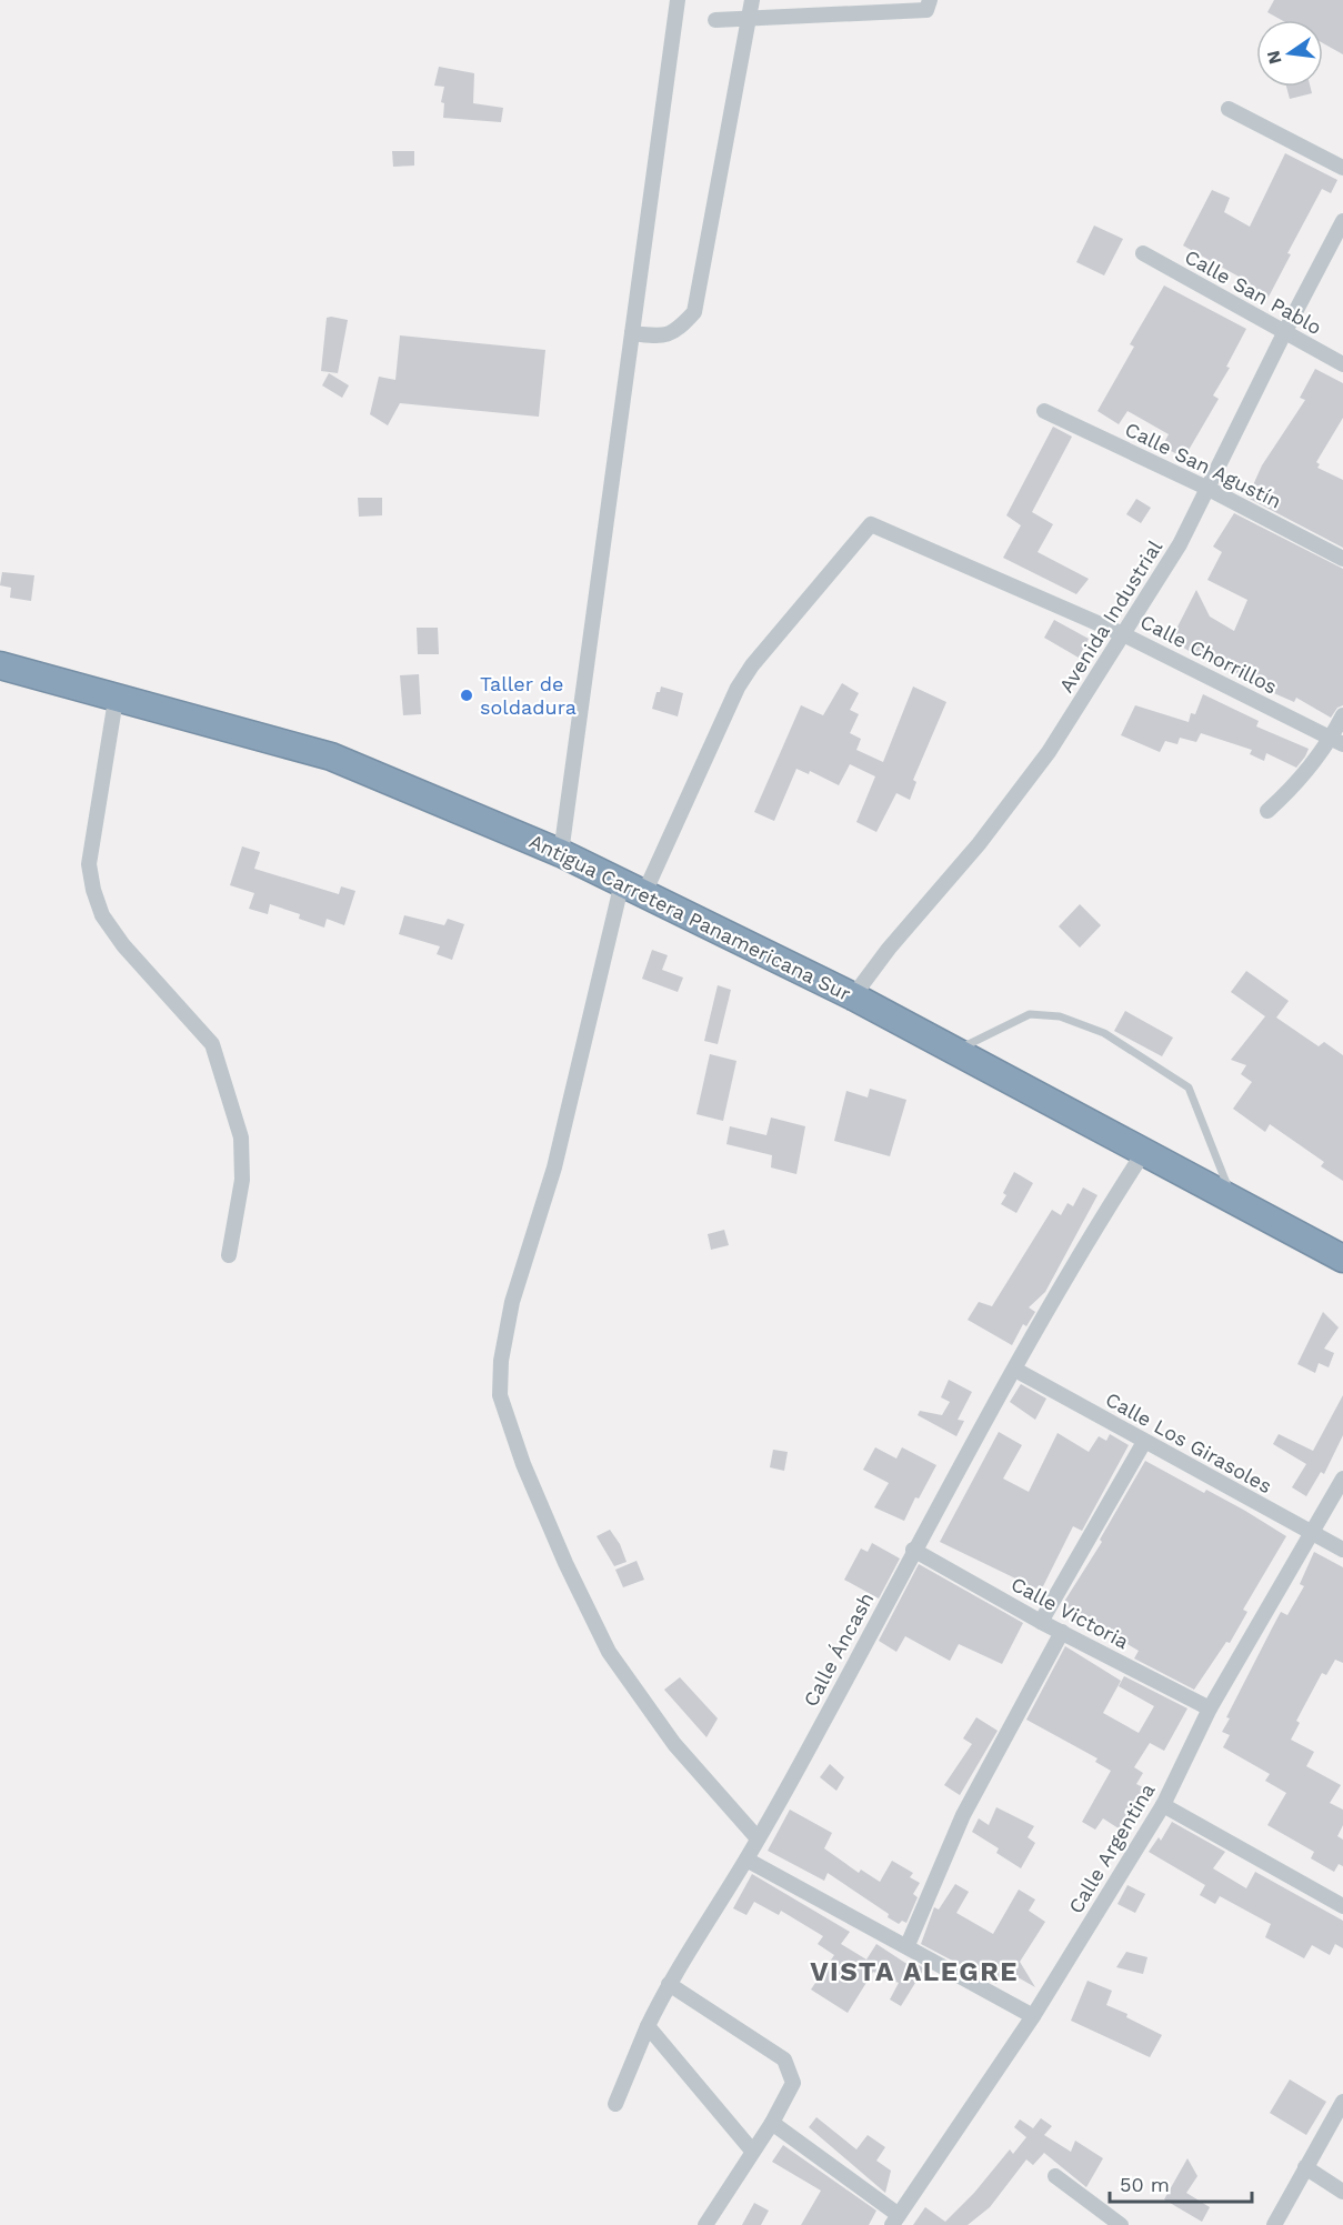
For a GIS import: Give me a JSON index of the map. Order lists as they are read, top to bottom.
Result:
{
  "streets": {
    "highway": ["Antigua Carretera Panamericana Sur"],
    "street": [
      "Calle San Pablo",
      "Calle San Agustín",
      "Avenida Industrial",
      "Calle Chorrillos",
      "Calle Los Girasoles",
      "Calle Victoria",
      "Calle Áncash",
      "Calle Argentina"
    ]
  },
  "crossings": [
    ["Calle San Pablo", "Avenida Industrial"],
    ["Calle San Agustín", "Avenida Industrial"],
    ["Avenida Industrial", "Calle Chorrillos"],
    ["Avenida Industrial", "Antigua Carretera Panamericana Sur"],
    ["Calle Chorrillos", "Antigua Carretera Panamericana Sur"],
    ["Antigua Carretera Panamericana Sur", "Calle Áncash"],
    ["Calle Los Girasoles", "Calle Áncash"],
    ["Calle Los Girasoles", "Calle Argentina"],
    ["Calle Victoria", "Calle Áncash"],
    ["Calle Victoria", "Calle Argentina"]
  ],
  "districts": ["VISTA ALEGRE"],
  "places": ["Taller de soldadura"],
  "scale_bar": "50 m",
  "north": "left"
}
